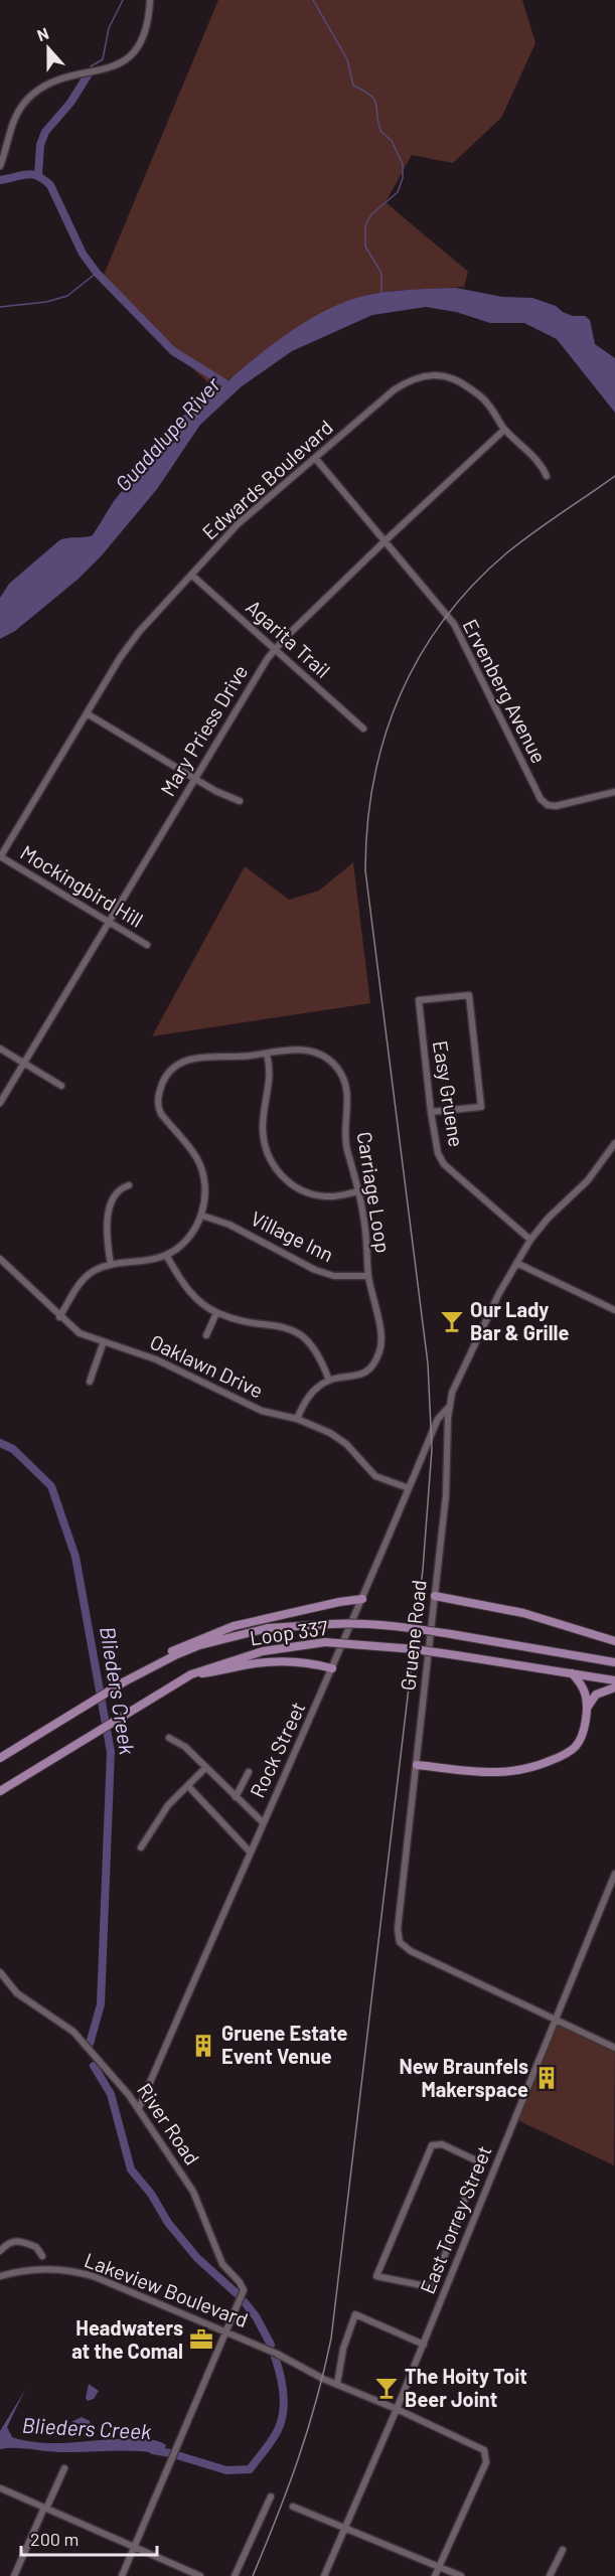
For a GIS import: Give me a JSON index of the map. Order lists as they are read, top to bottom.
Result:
{
  "streets": {
    "main road": ["Loop 337"],
    "street": [
      "Edwards Boulevard",
      "Agarita Trail",
      "Ervenberg Avenue",
      "Mary Priess Drive",
      "Mockingbird Hill",
      "Easy Gruene",
      "Carriage Loop",
      "Village Inn",
      "Oaklawn Drive",
      "Gruene Road",
      "Rock Street",
      "River Road",
      "East Torrey Street",
      "Lakeview Boulevard"
    ]
  },
  "crossings": [
    ["Edwards Boulevard", "Agarita Trail"],
    ["Edwards Boulevard", "Ervenberg Avenue"],
    ["Edwards Boulevard", "Mary Priess Drive"],
    ["Edwards Boulevard", "Mockingbird Hill"],
    ["Agarita Trail", "Mary Priess Drive"],
    ["Ervenberg Avenue", "Mary Priess Drive"],
    ["Mary Priess Drive", "Mockingbird Hill"],
    ["Easy Gruene", "Gruene Road"],
    ["Carriage Loop", "Village Inn"],
    ["Carriage Loop", "Oaklawn Drive"],
    ["Oaklawn Drive", "Rock Street"],
    ["Gruene Road", "Rock Street"],
    ["Gruene Road", "East Torrey Street"],
    ["Rock Street", "River Road"],
    ["River Road", "Lakeview Boulevard"],
    ["East Torrey Street", "Lakeview Boulevard"]
  ],
  "water": ["Guadalupe River", "Blieders Creek"],
  "places": {
    "bar": ["Our Lady Bar & Grille", "The Hoity Toit Beer Joint"],
    "building": ["Gruene Estate Event Venue", "New Braunfels Makerspace"],
    "office": ["Headwaters at the Comal"]
  },
  "scale_bar": "200 m",
  "north": "top"
}
